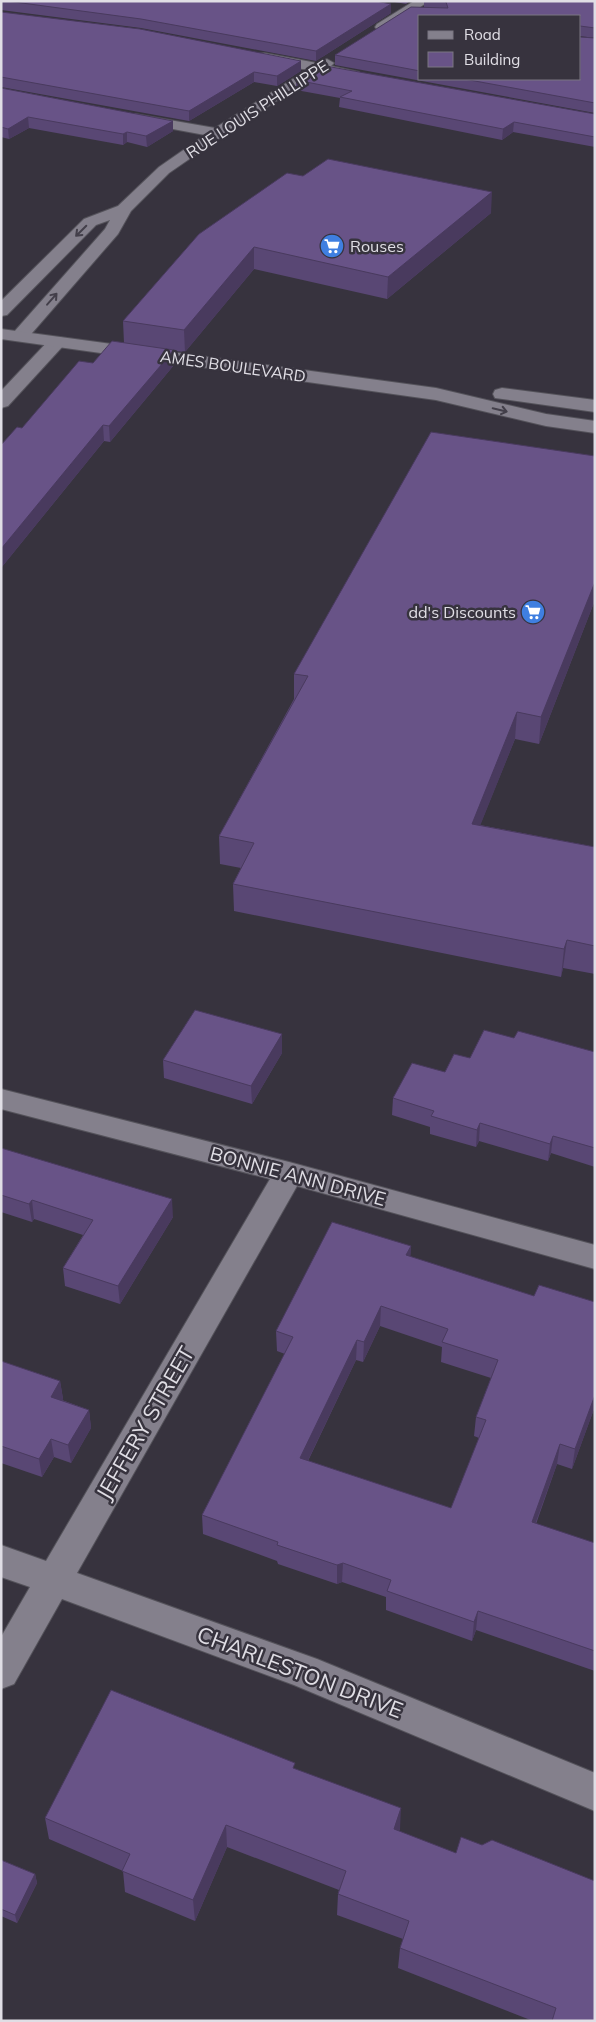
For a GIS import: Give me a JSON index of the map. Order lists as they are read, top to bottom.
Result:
{
  "streets": {
    "street": [
      "RUE LOUIS PHILLIPPE",
      "AMES BOULEVARD",
      "BONNIE ANN DRIVE",
      "JEFFERY STREET",
      "CHARLESTON DRIVE"
    ]
  },
  "crossings": [
    ["RUE LOUIS PHILLIPPE", "AMES BOULEVARD"],
    ["BONNIE ANN DRIVE", "JEFFERY STREET"],
    ["JEFFERY STREET", "CHARLESTON DRIVE"]
  ],
  "places": {
    "supermarket": ["Rouses", "dd's Discounts"]
  },
  "legend": ["Road", "Building"]
}
